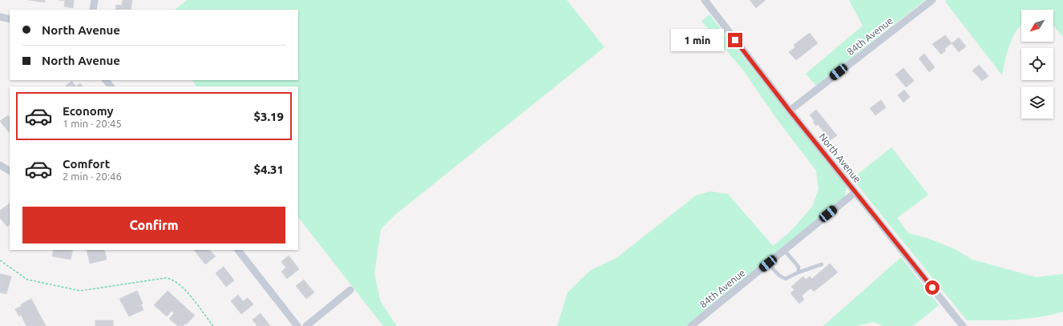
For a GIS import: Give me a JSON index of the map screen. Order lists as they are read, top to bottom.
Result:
{
  "streets": {
    "street": ["84th Avenue", "North Avenue"]
  },
  "crossings": [
    ["84th Avenue", "North Avenue"]
  ],
  "north": "bottom left",
  "page": {
    "banner": ["North Avenue", "North Avenue"],
    "bubble": "1 min",
    "list": [
      {
        "name": "Economy",
        "note": "1 min · 20:45",
        "value": "$3.19"
      },
      {
        "name": "Comfort",
        "note": "2 min · 20:46",
        "value": "$4.31"
      }
    ],
    "buttons": "Confirm"
  }
}
